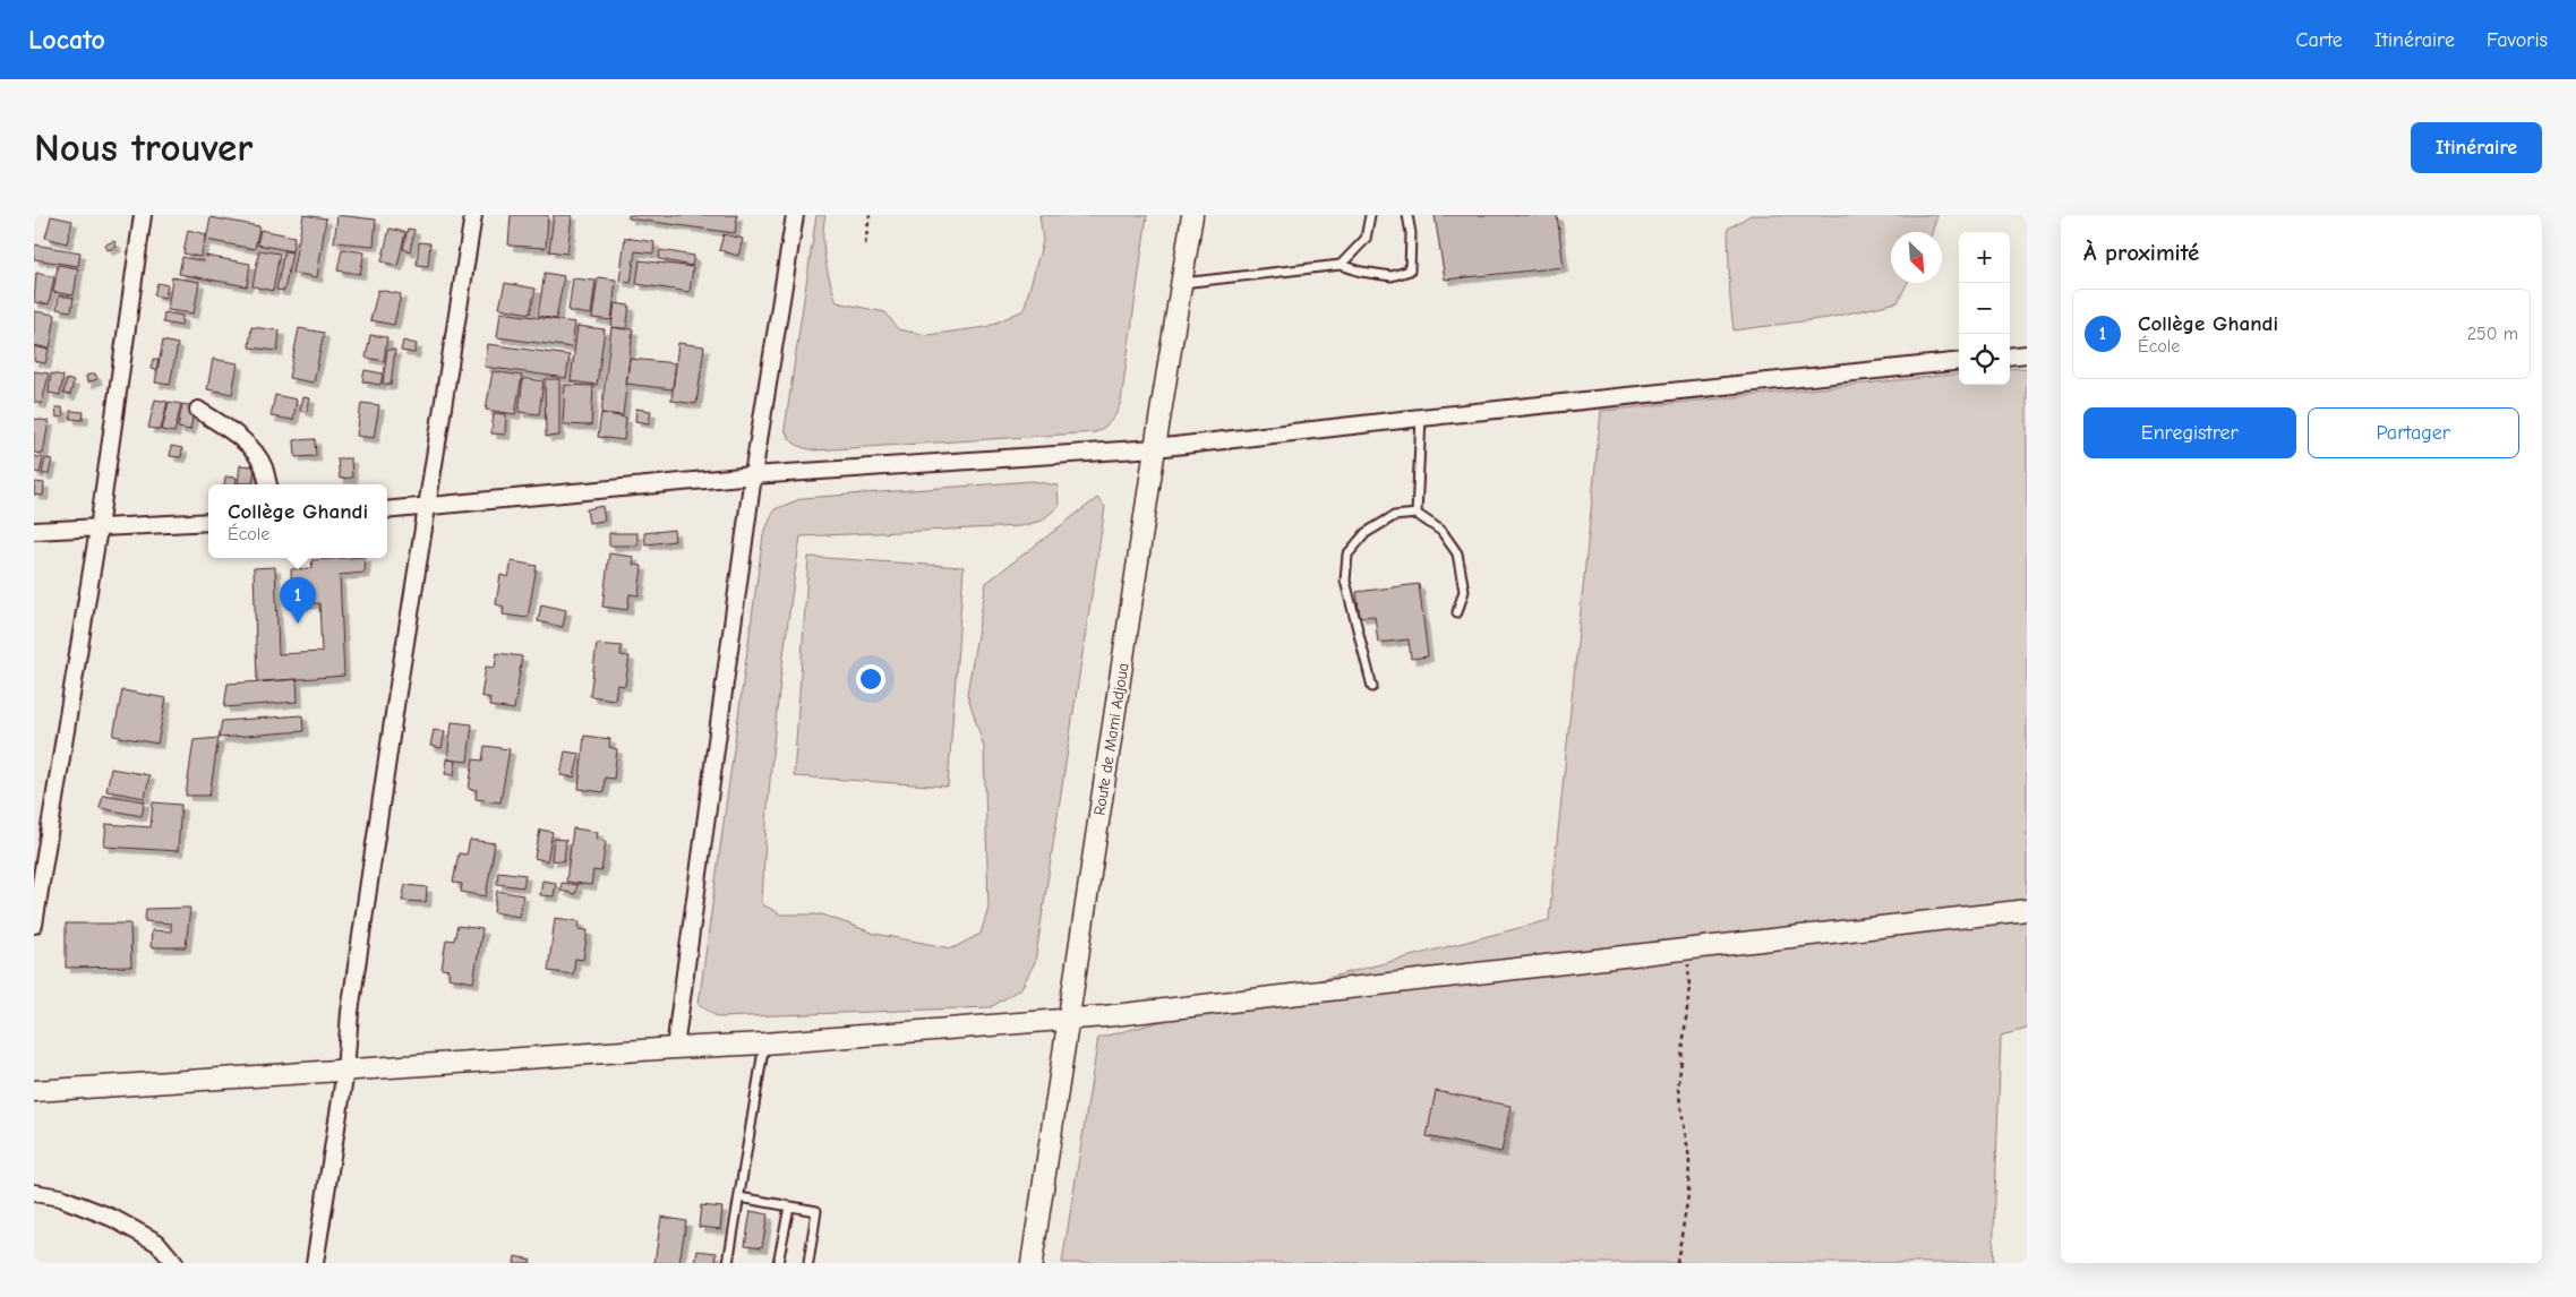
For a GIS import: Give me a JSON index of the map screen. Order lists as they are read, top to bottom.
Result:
{
  "streets": {
    "street": ["Route de Mami Adjoua"]
  },
  "north": "bottom right",
  "page": {
    "header": "Locato",
    "nav": ["Carte", "Itinéraire", "Favoris"],
    "buttons": [
      "Itinéraire",
      ["Enregistrer", "Partager"]
    ],
    "title": "Nous trouver",
    "heading": "À proximité",
    "map_buttons": ["+", "−"],
    "list": [
      {
        "mark": "1",
        "name": "Collège Ghandi",
        "note": "École",
        "value": "250 m"
      }
    ],
    "popup": ["Collège Ghandi", "École"],
    "pins": "1"
  }
}
